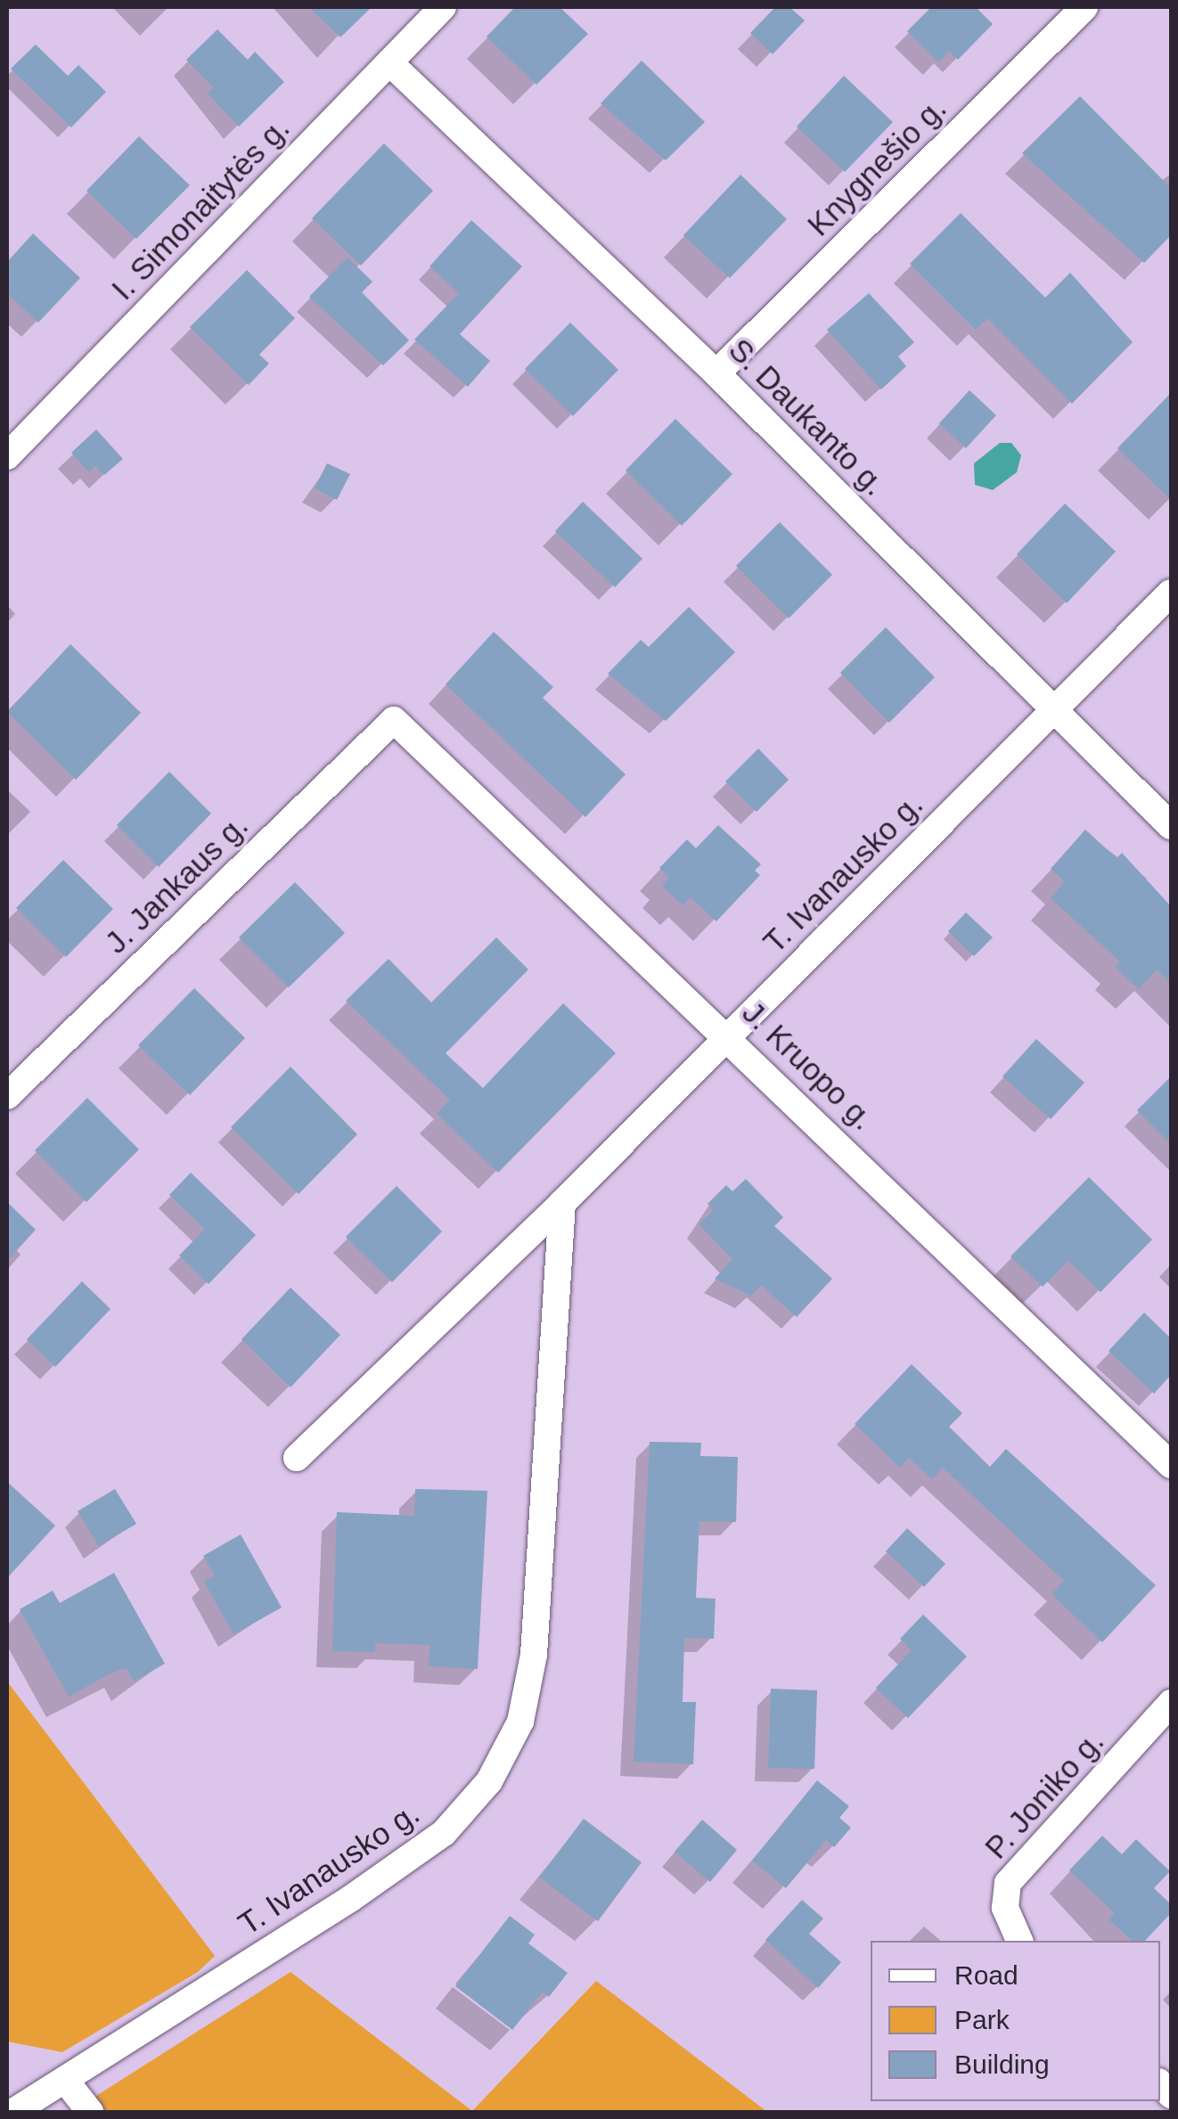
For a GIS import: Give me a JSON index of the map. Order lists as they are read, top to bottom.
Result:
{
  "streets": {
    "street": [
      "Knygnešio g.",
      "I. Simonaitytės g.",
      "S. Daukanto g.",
      "T. Ivanausko g.",
      "J. Jankaus g.",
      "J. Kruopo g.",
      "P. Joniko g."
    ]
  },
  "crossings": [
    ["Knygnešio g.", "S. Daukanto g."],
    ["I. Simonaitytės g.", "S. Daukanto g."],
    ["S. Daukanto g.", "T. Ivanausko g."],
    ["T. Ivanausko g.", "J. Kruopo g."],
    ["J. Jankaus g.", "J. Kruopo g."]
  ],
  "legend": ["Road", "Park", "Building"]
}
